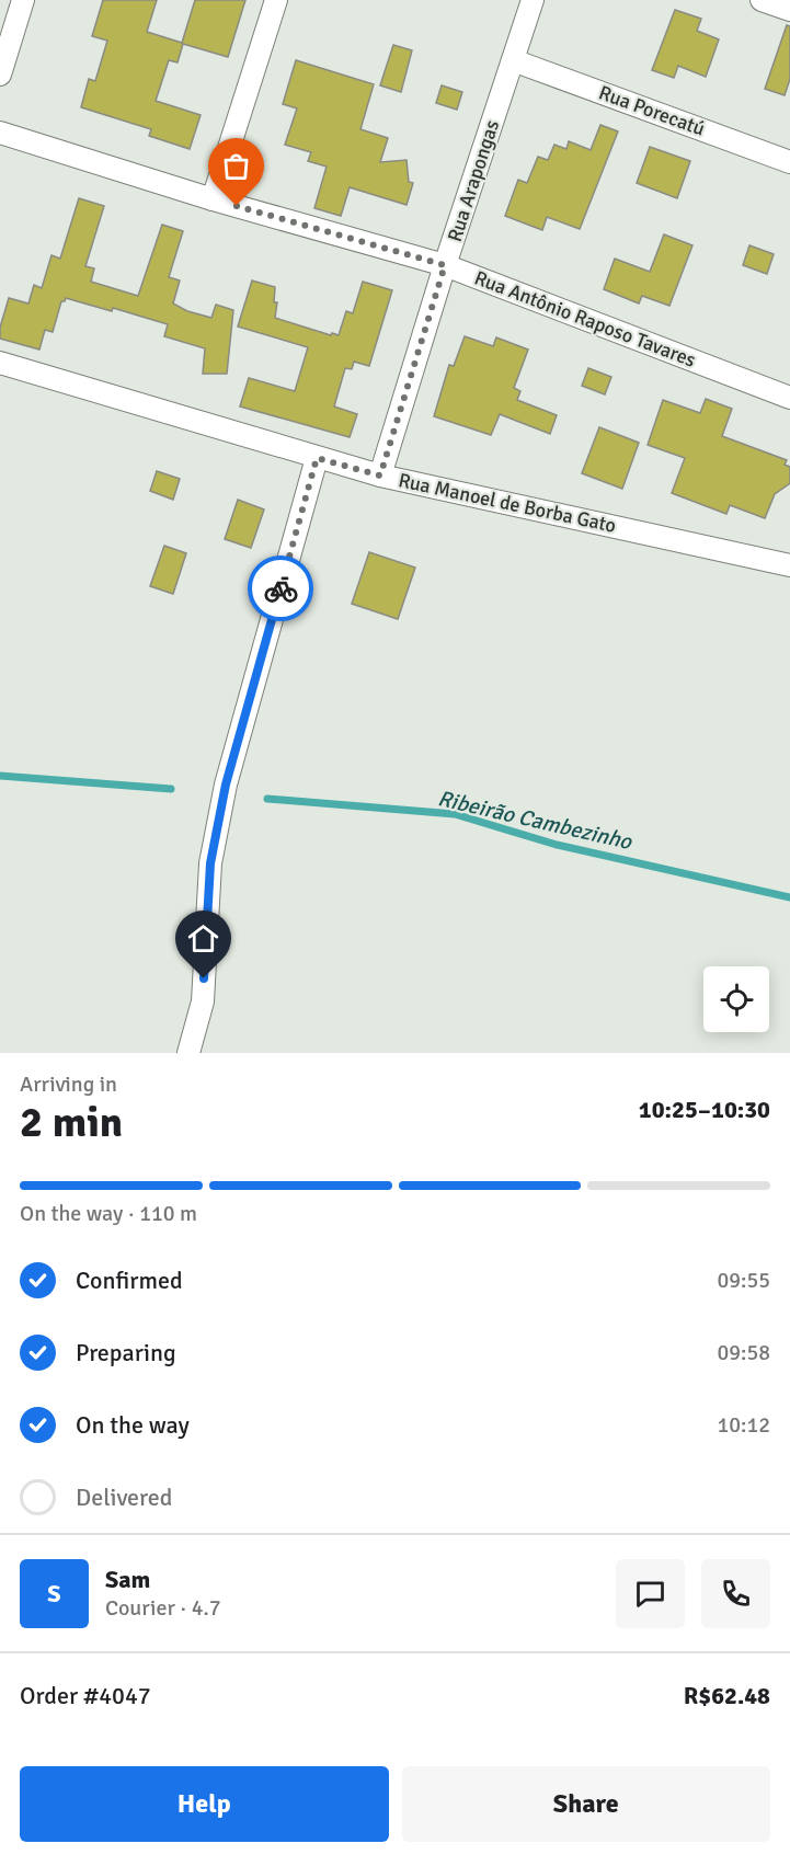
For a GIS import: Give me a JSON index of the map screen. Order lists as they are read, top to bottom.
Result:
{
  "streets": {
    "street": [
      "Rua Porecatú",
      "Rua Arapongas",
      "Rua Antônio Raposo Tavares",
      "Rua Manoel de Borba Gato"
    ]
  },
  "crossings": [
    ["Rua Porecatú", "Rua Arapongas"],
    ["Rua Arapongas", "Rua Antônio Raposo Tavares"],
    ["Rua Arapongas", "Rua Manoel de Borba Gato"]
  ],
  "water": ["Ribeirão Cambezinho"],
  "page": {
    "heading": ["2 min", "Arriving in", "10:25–10:30"],
    "panel": [
      "Sam",
      "Courier · 4.7",
      "Order #4047",
      "R$62.48"
    ],
    "bar": "On the way · 110 m",
    "list": [
      ["Confirmed", "09:55"],
      ["Preparing", "09:58"],
      ["On the way", "10:12"],
      "Delivered"
    ],
    "round": "S",
    "buttons": ["Help", "Share"]
  }
}
